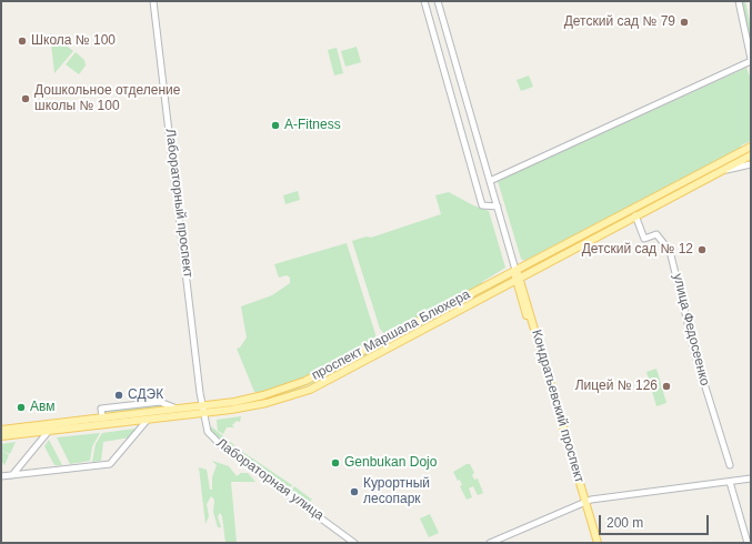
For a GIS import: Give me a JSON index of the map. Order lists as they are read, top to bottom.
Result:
{
  "streets": {
    "main road": ["проспект Маршала Блюхера", "Кондратьевский проспект"],
    "street": ["Лабораторный проспект", "улица Федосеенко", "Лабораторная улица"]
  },
  "crossings": [
    ["Лабораторный проспект", "проспект Маршала Блюхера"],
    ["Лабораторный проспект", "Лабораторная улица"],
    ["улица Федосеенко", "проспект Маршала Блюхера"],
    ["проспект Маршала Блюхера", "Кондратьевский проспект"],
    ["проспект Маршала Блюхера", "Лабораторная улица"]
  ],
  "places": [
    "Детский сад № 79",
    "Школа № 100",
    "Дошкольное отделение школы № 100",
    "A-Fitness",
    "Детский сад № 12",
    "Лицей № 126",
    "СДЭК",
    "Авм",
    "Genbukan Dojo",
    "Курортный лесопарк"
  ],
  "scale_bar": "200 m"
}
